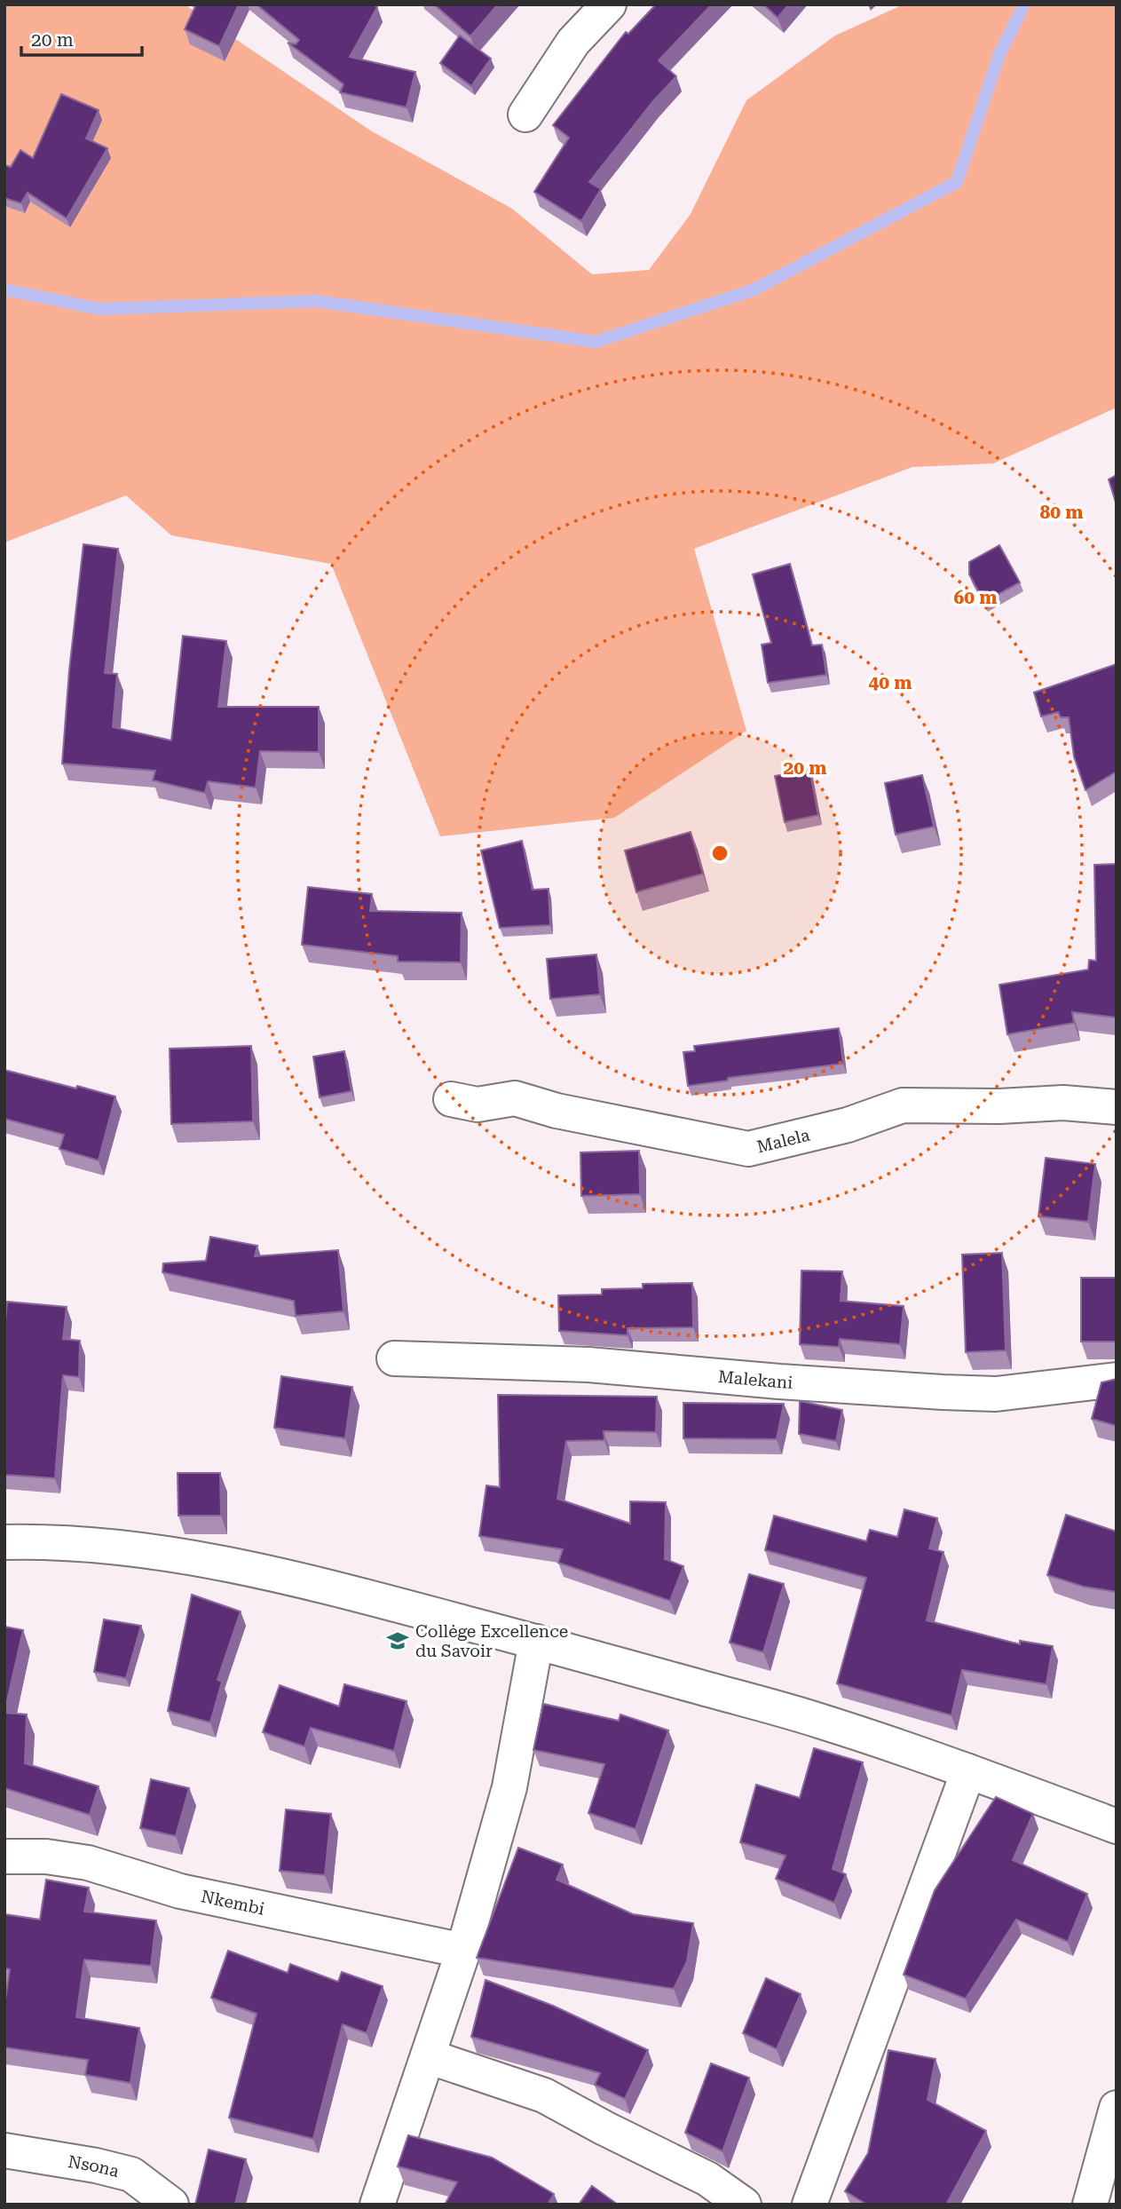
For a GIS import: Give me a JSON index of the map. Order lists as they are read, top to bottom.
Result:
{
  "streets": {
    "street": [
      "Malela",
      "Malekani",
      "Nkembi",
      "Nsona"
    ]
  },
  "places": {
    "school or university": ["Collėge Excellence du Savoir"]
  },
  "scale_bar": "20 m",
  "rings": [
    "80 m",
    "60 m",
    "40 m",
    "20 m"
  ]
}
